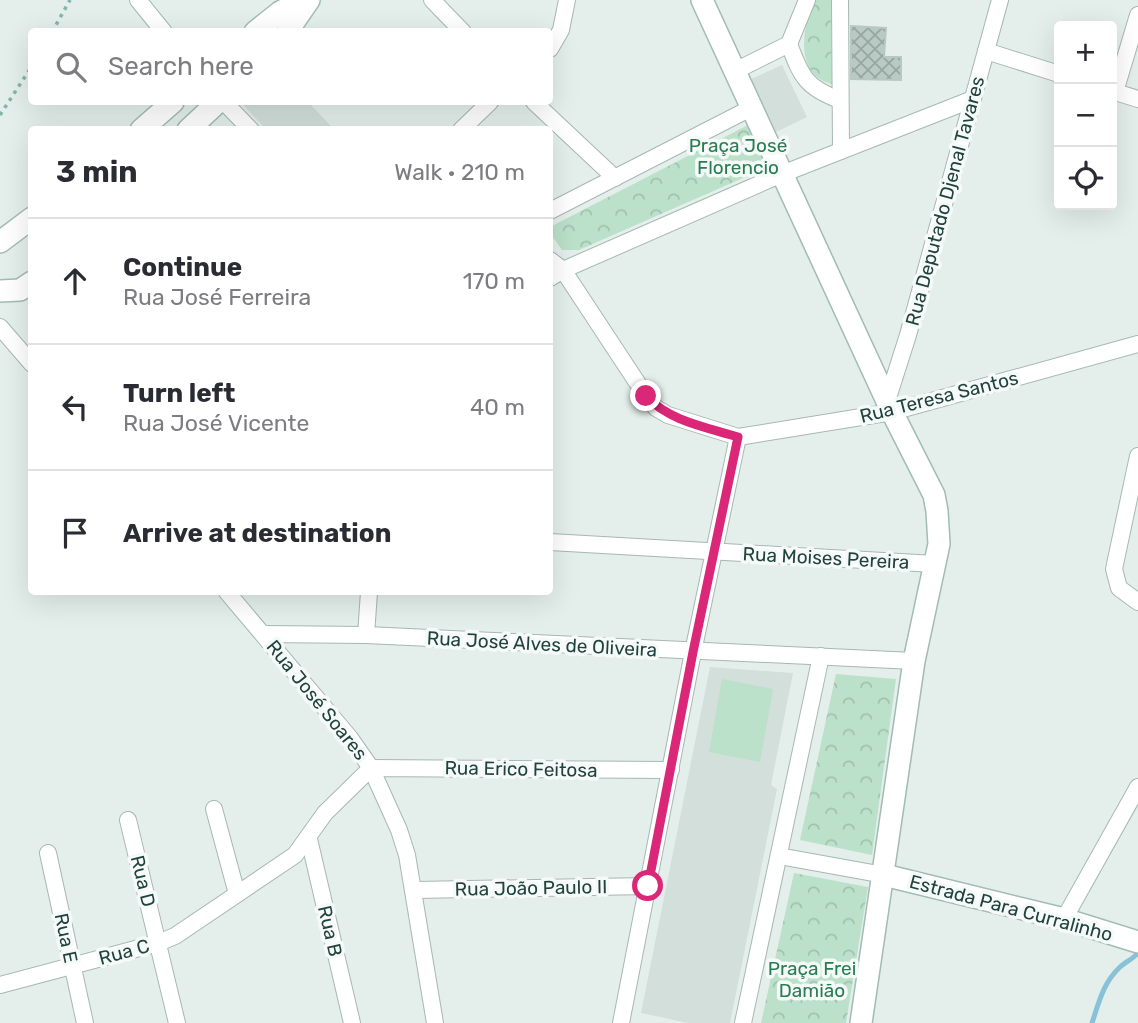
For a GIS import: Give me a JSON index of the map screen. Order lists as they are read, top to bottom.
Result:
{
  "streets": {
    "street": [
      "Rua Deputado Djenal Tavares",
      "Rua Teresa Santos",
      "Rua Moises Pereira",
      "Rua José Alves de Oliveira",
      "Rua José Soares",
      "Rua Erico Feitosa",
      "Rua D",
      "Rua João Paulo II",
      "Estrada Para Curralinho",
      "Rua B",
      "Rua E",
      "Rua C"
    ]
  },
  "crossings": [
    ["Rua Deputado Djenal Tavares", "Rua Teresa Santos"],
    ["Rua José Alves de Oliveira", "Rua José Soares"],
    ["Rua José Soares", "Rua Erico Feitosa"],
    ["Rua José Soares", "Rua João Paulo II"],
    ["Rua José Soares", "Rua C"],
    ["Rua Erico Feitosa", "Rua C"],
    ["Rua D", "Rua C"],
    ["Rua B", "Rua C"],
    ["Rua E", "Rua C"]
  ],
  "parks": ["Praça José Florencio", "Praça Frei Damião"],
  "page": {
    "map_buttons": ["+", "−"],
    "search": "Search here",
    "heading": ["3 min", "Walk · 210 m"],
    "list": [
      ["Continue", "Rua José Ferreira", "170 m"],
      ["Turn left", "Rua José Vicente", "40 m"],
      "Arrive at destination"
    ]
  }
}
